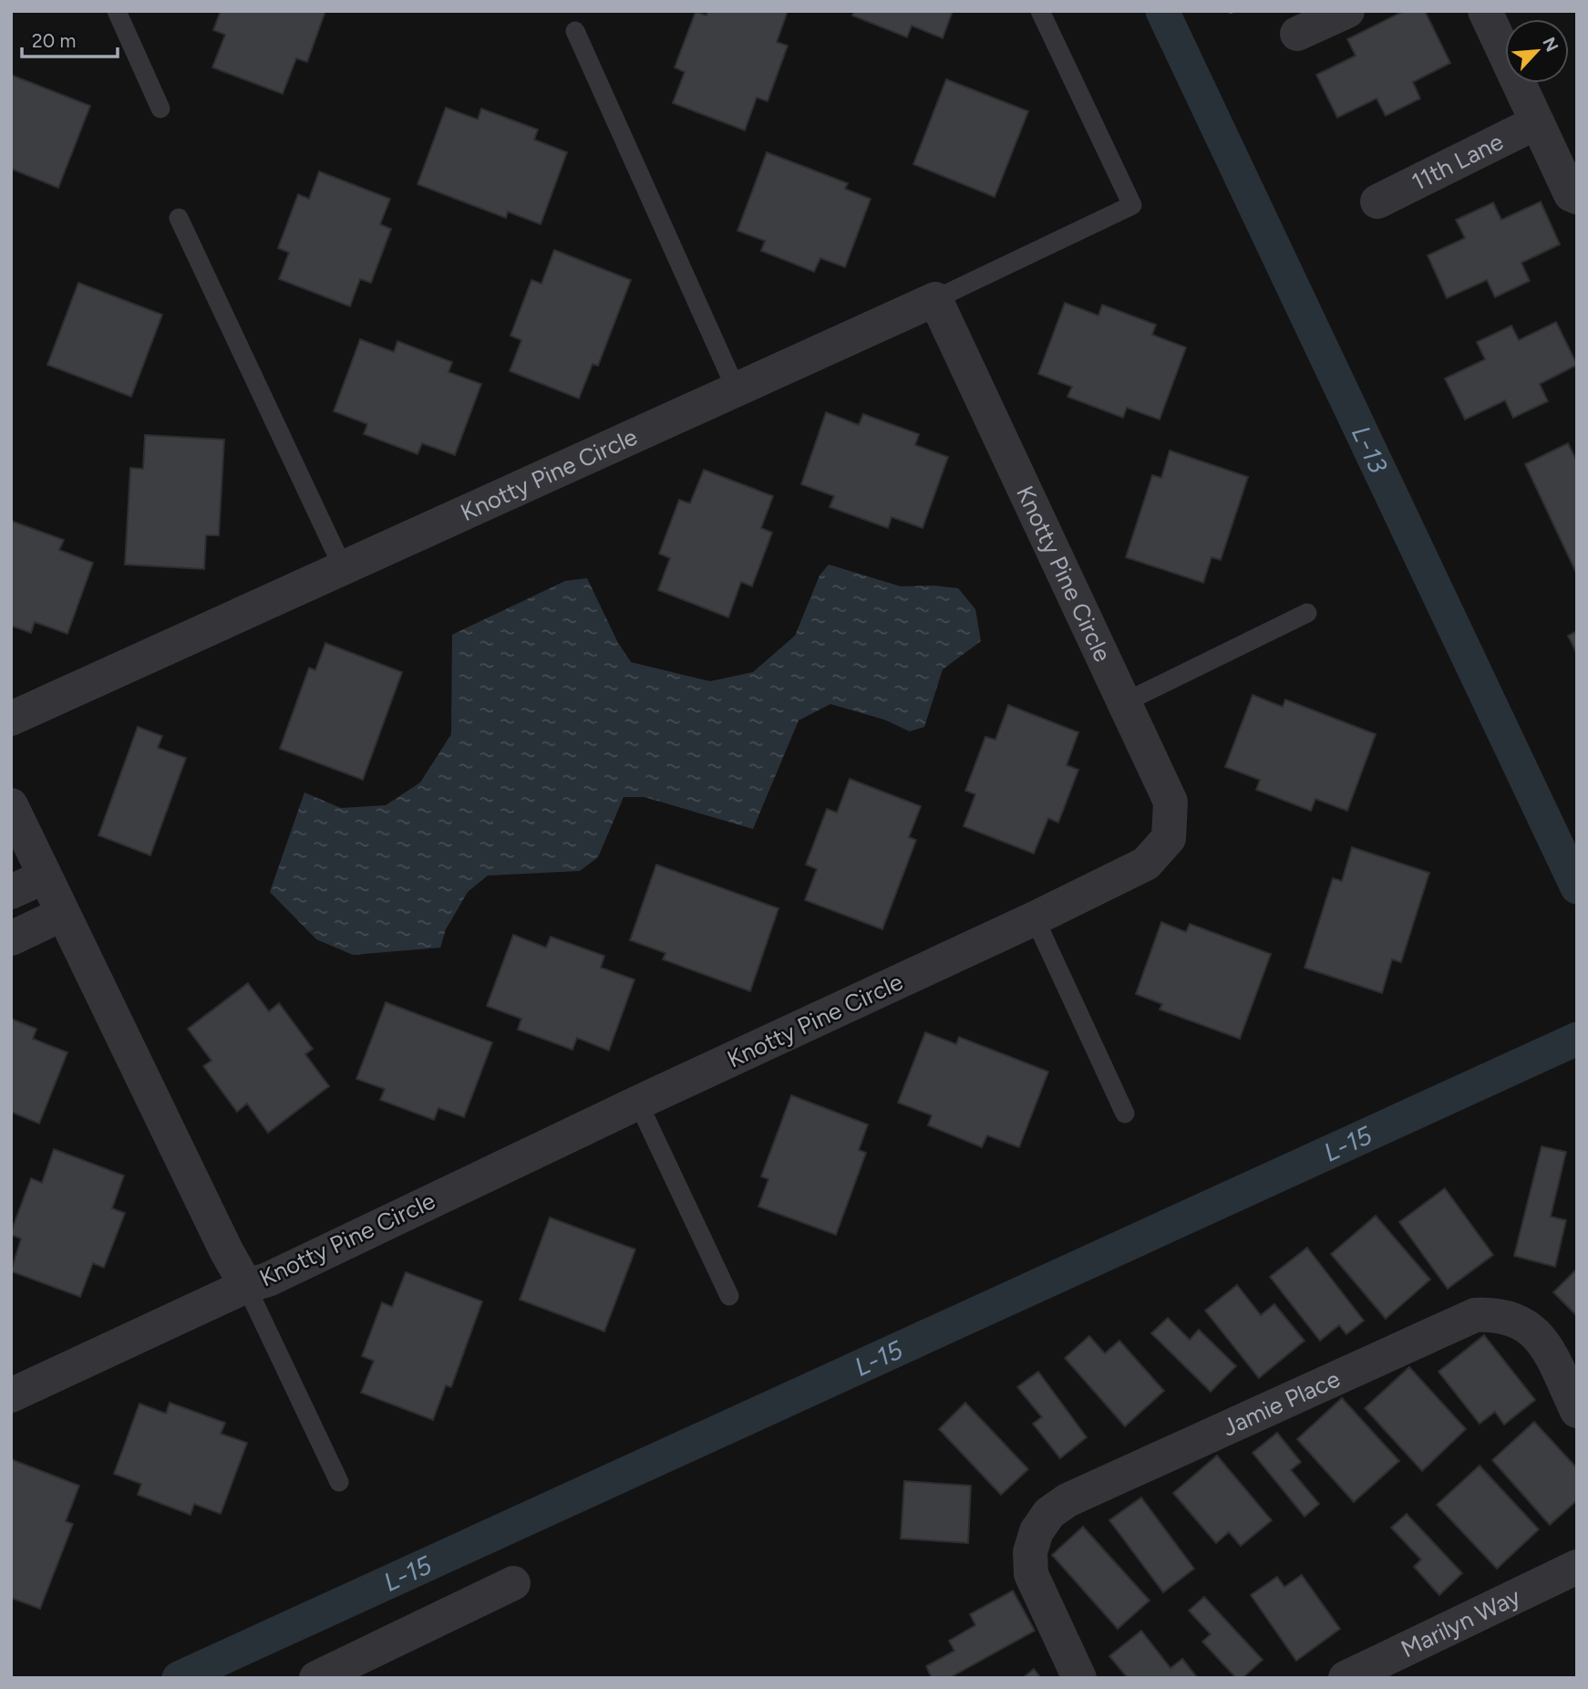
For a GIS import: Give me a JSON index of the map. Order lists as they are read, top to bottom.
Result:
{
  "streets": {
    "street": [
      "11th Lane",
      "Knotty Pine Circle",
      "Jamie Place",
      "Marilyn Way"
    ]
  },
  "water": ["L-13", "L-15"],
  "scale_bar": "20 m",
  "north": "top right"
}
